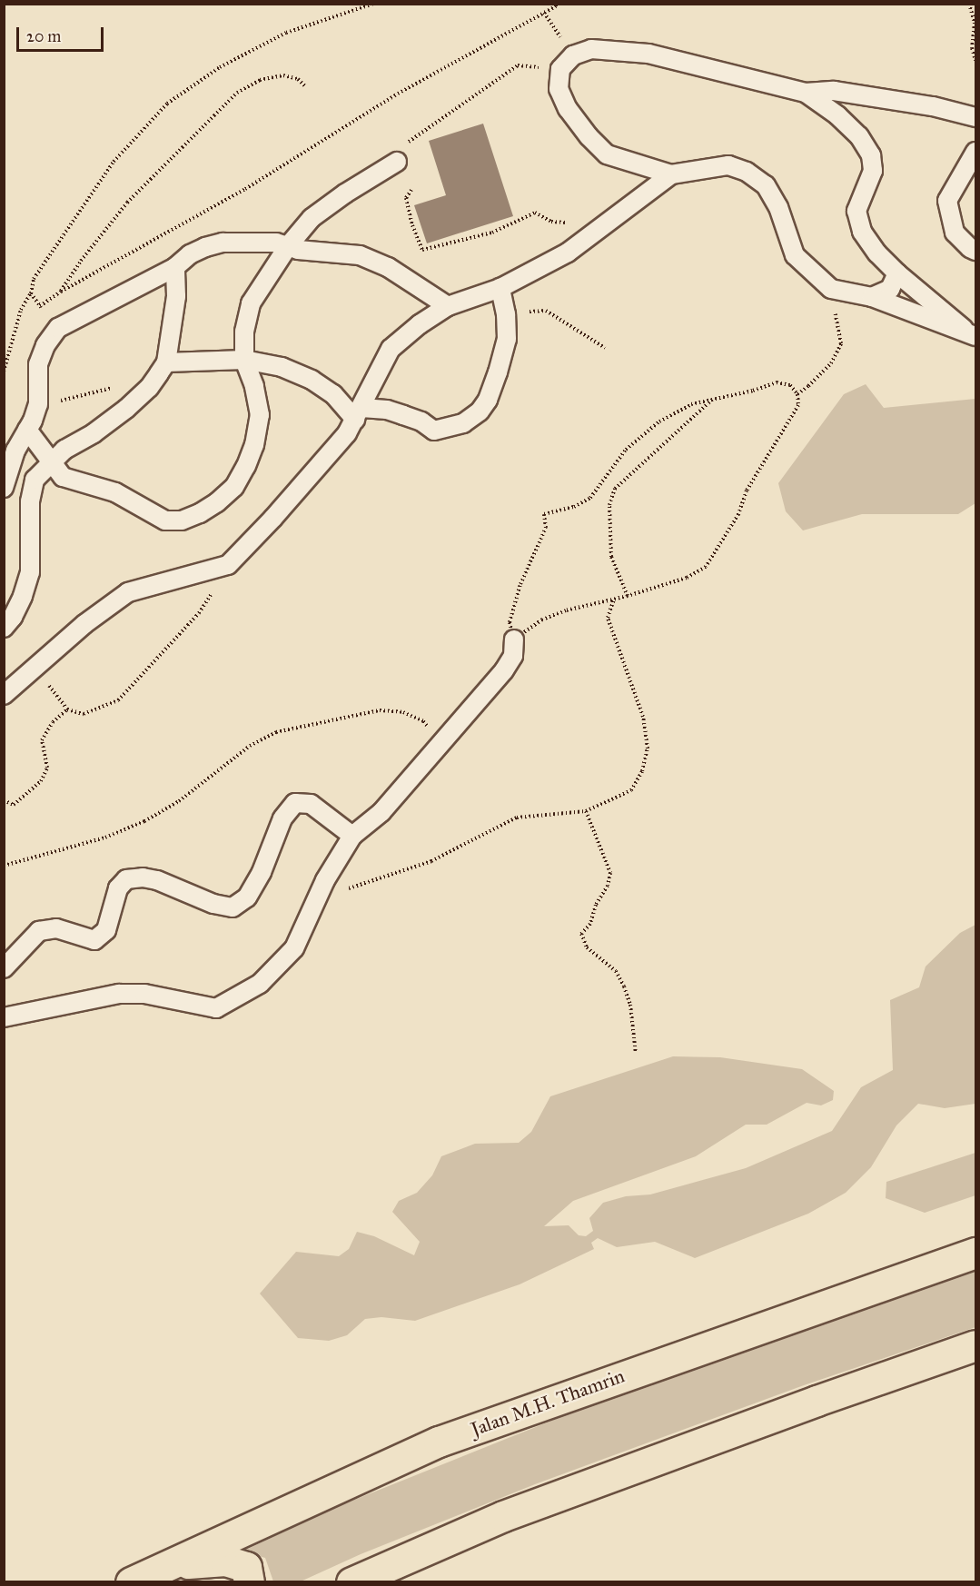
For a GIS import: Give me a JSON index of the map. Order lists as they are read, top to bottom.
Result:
{
  "streets": {
    "main road": ["Jalan M.H. Thamrin"]
  },
  "scale_bar": "20 m"
}
